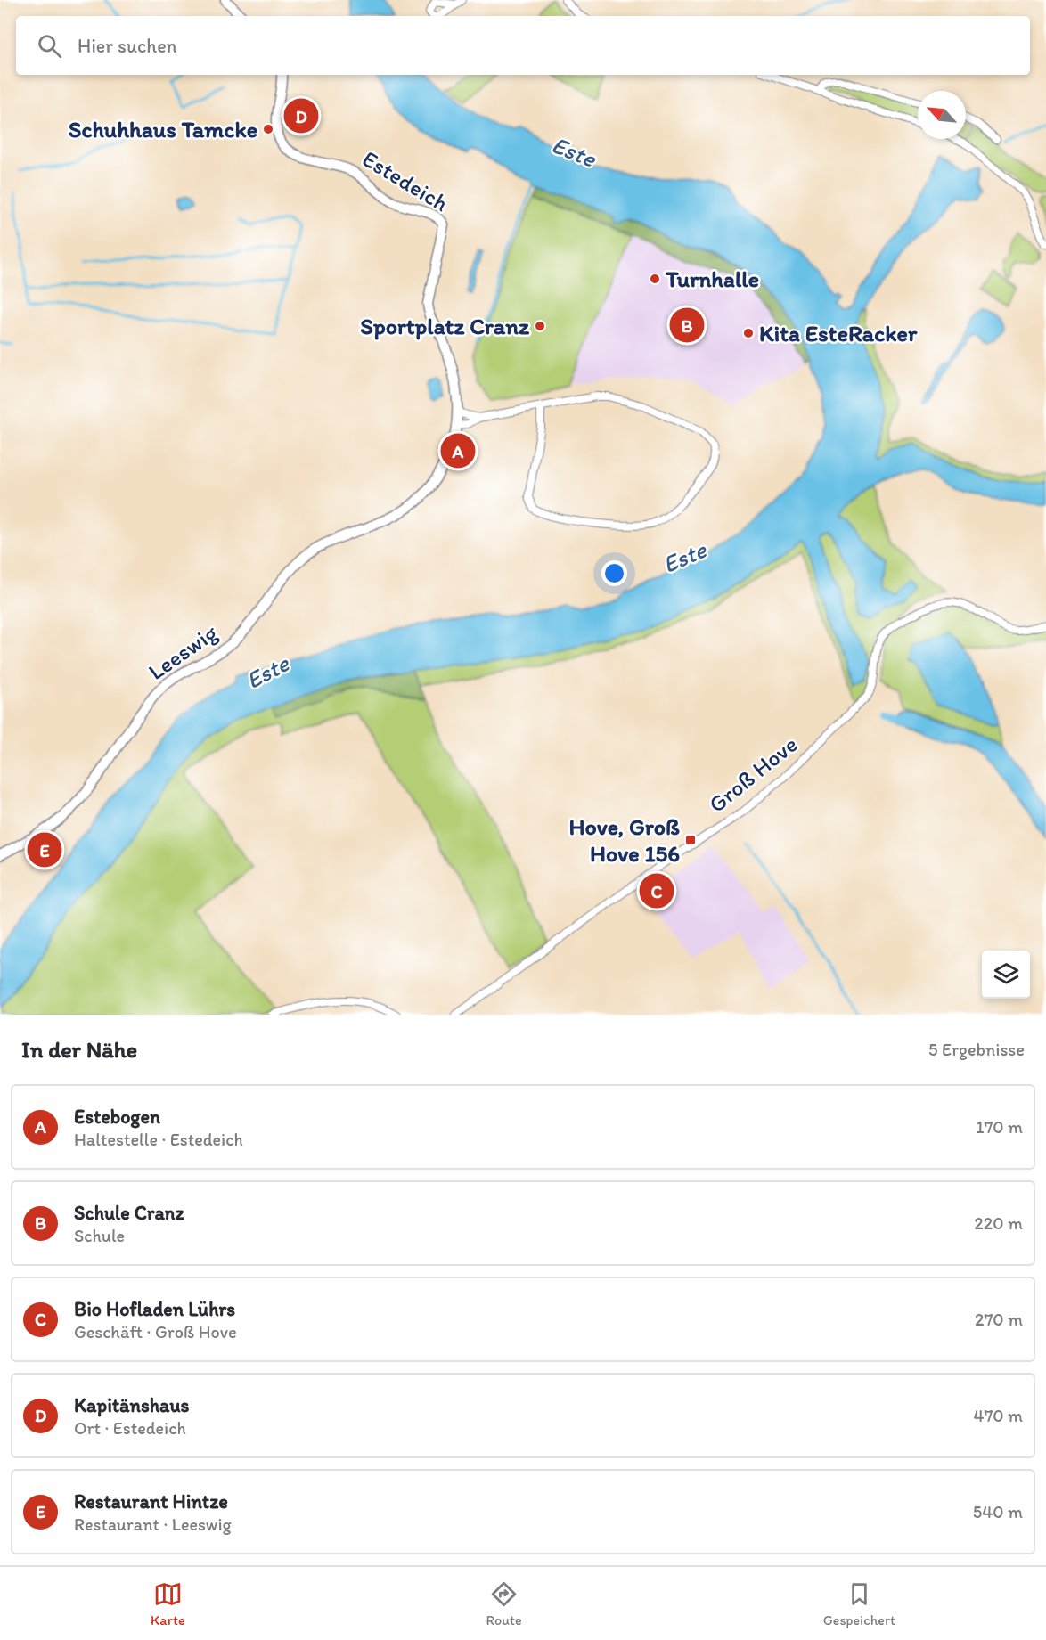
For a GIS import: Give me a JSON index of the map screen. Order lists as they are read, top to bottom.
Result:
{
  "streets": {
    "street": ["Estedeich", "Leeswig", "Groß Hove"]
  },
  "crossings": [
    ["Estedeich", "Leeswig"]
  ],
  "water": ["Este"],
  "places": {
    "other": [
      "Schuhhaus Tamcke",
      "Turnhalle",
      "Sportplatz Cranz",
      "Kita EsteRacker"
    ],
    "transit": ["Hove, Groß Hove 156"]
  },
  "north": "top left",
  "page": {
    "search": "Hier suchen",
    "pins": [
      "D",
      "B",
      "A",
      "E",
      "C"
    ],
    "heading": ["In der Nähe", "5 Ergebnisse"],
    "list": [
      {
        "mark": "A",
        "name": "Estebogen",
        "note": "Haltestelle · Estedeich",
        "value": "170 m"
      },
      {
        "mark": "B",
        "name": "Schule Cranz",
        "note": "Schule",
        "value": "220 m"
      },
      {
        "mark": "C",
        "name": "Bio Hofladen Lührs",
        "note": "Geschäft · Groß Hove",
        "value": "270 m"
      },
      {
        "mark": "D",
        "name": "Kapitänshaus",
        "note": "Ort · Estedeich",
        "value": "470 m"
      },
      {
        "mark": "E",
        "name": "Restaurant Hintze",
        "note": "Restaurant · Leeswig",
        "value": "540 m"
      }
    ],
    "nav": ["Karte", "Route", "Gespeichert"]
  }
}
